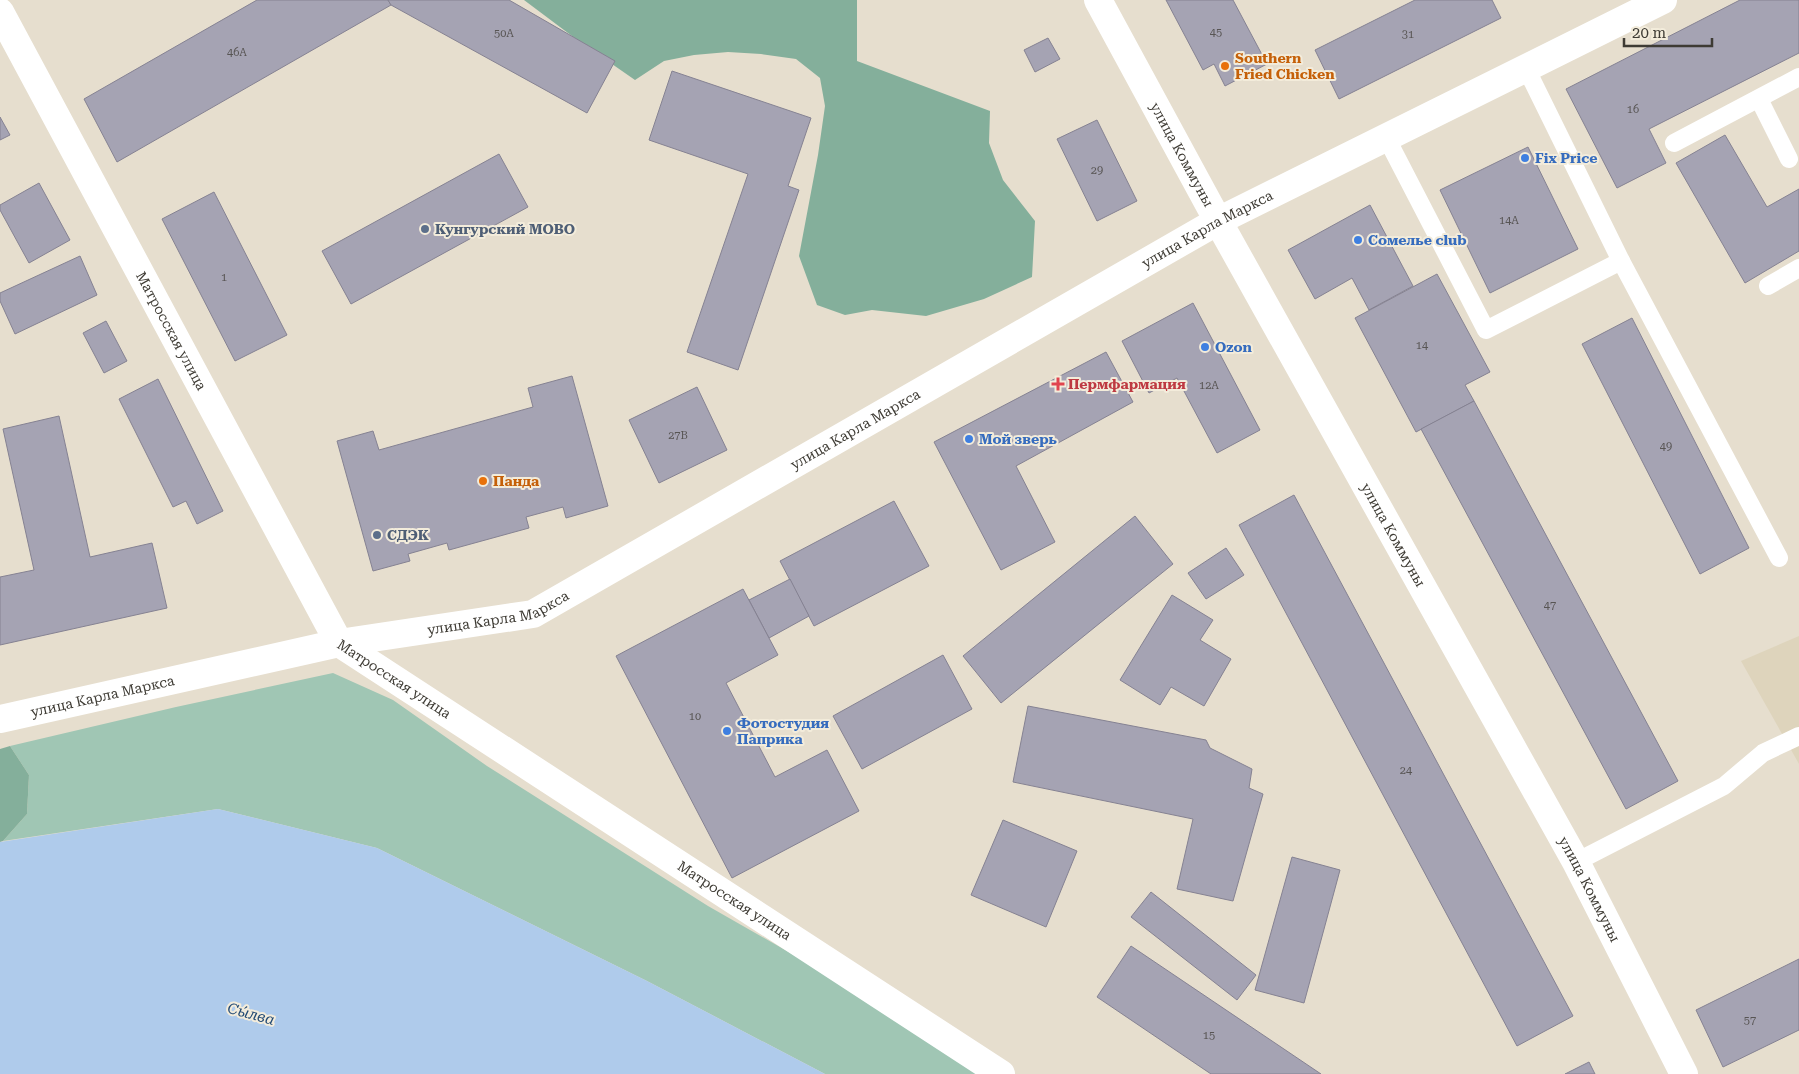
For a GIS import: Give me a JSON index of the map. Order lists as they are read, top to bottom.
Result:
{
  "streets": {
    "street": ["улица Коммуны", "улица Карла Маркса", "Матросская улица"]
  },
  "crossings": [
    ["улица Коммуны", "улица Карла Маркса"],
    ["улица Карла Маркса", "Матросская улица"]
  ],
  "water": ["Сы́лва"],
  "places": {
    "other": [
      "Southern Fried Chicken",
      "Fix Price",
      "Кунгурский МОВО",
      "Сомелье club",
      "Ozon",
      "Мой зверь",
      "Панда",
      "СДЭК",
      "Фотостудия Паприка"
    ],
    "health": ["Пермфармация"]
  },
  "house_numbers": [
    "45",
    "50А",
    "31",
    "46А",
    "16",
    "29",
    "14А",
    "1",
    "14",
    "12А",
    "27В",
    "49",
    "47",
    "10",
    "24",
    "57",
    "15"
  ],
  "scale_bar": "20 m"
}
